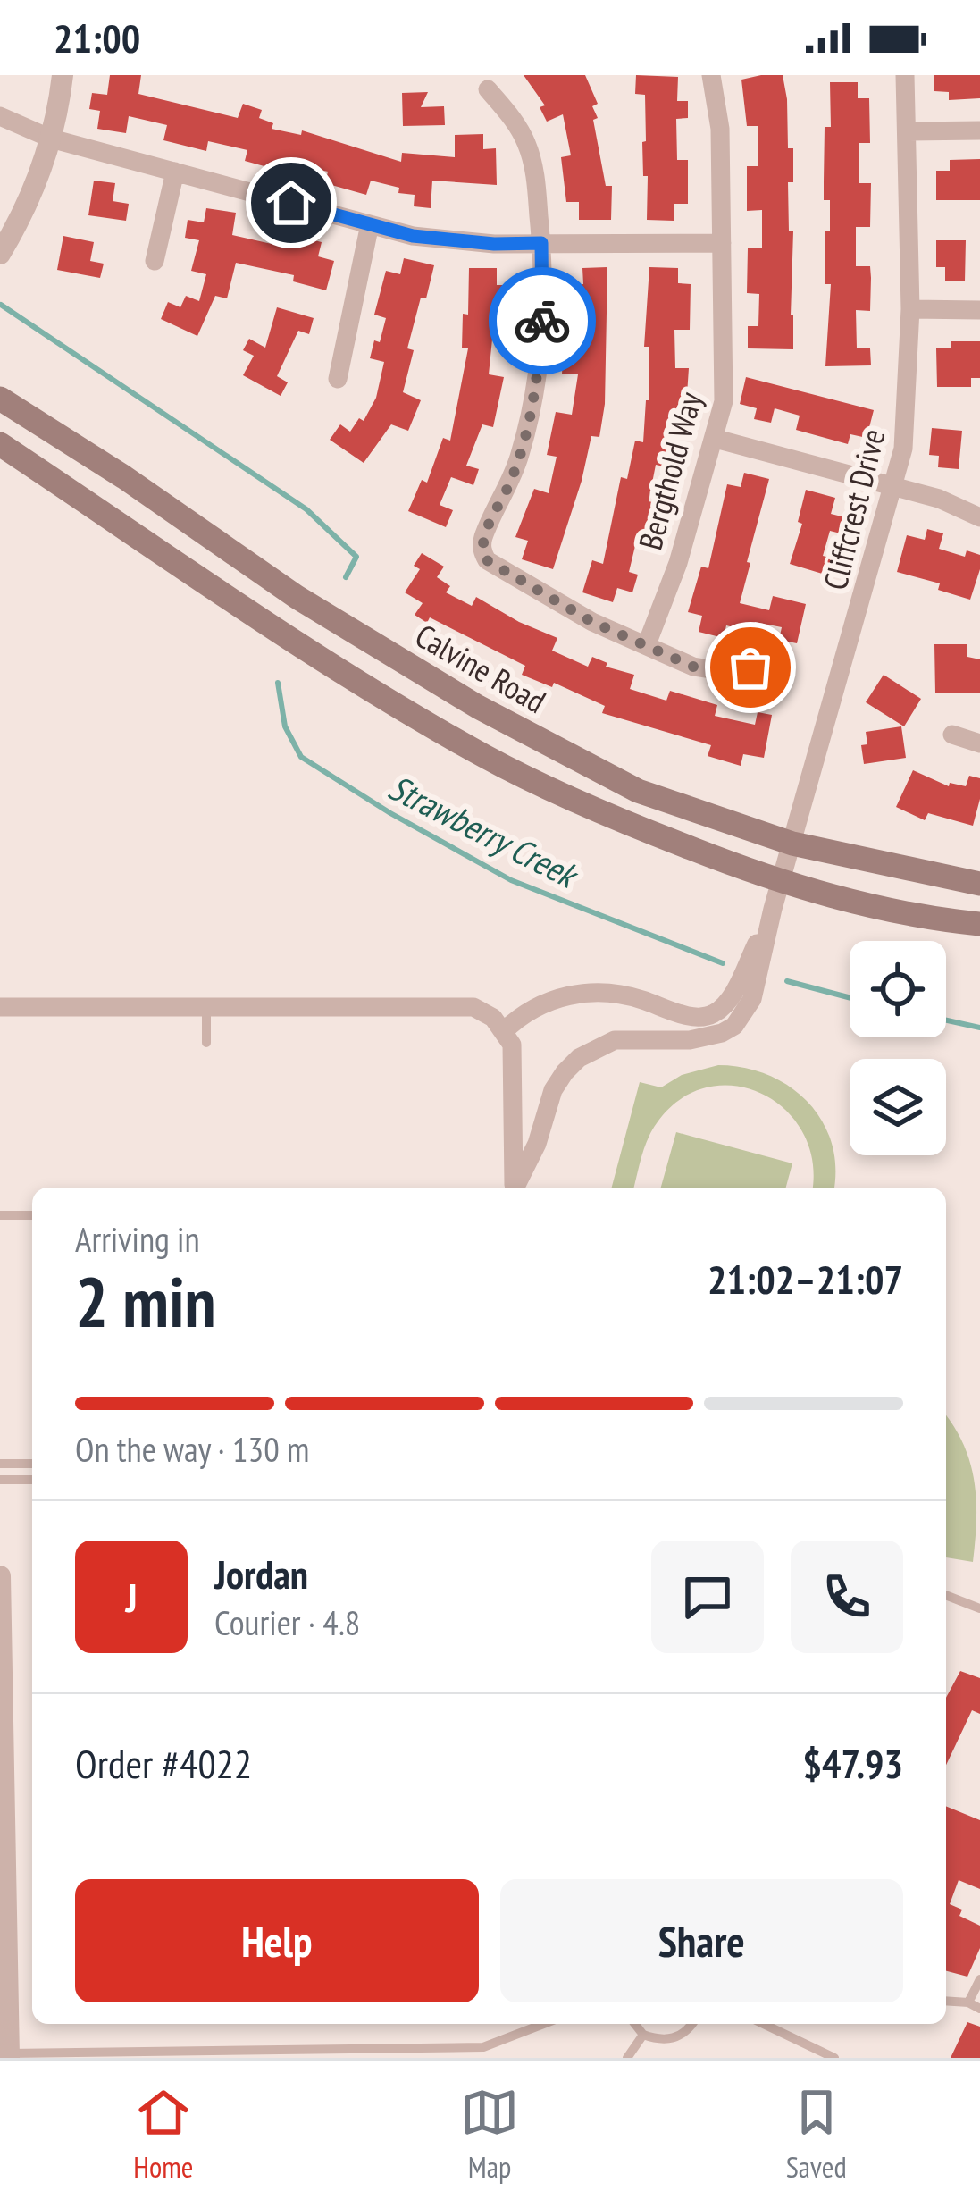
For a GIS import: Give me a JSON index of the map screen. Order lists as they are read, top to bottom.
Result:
{
  "streets": {
    "main road": ["Calvine Road"],
    "street": ["Bergthold Way", "Cliffcrest Drive"]
  },
  "crossings": [
    ["Cliffcrest Drive", "Calvine Road"]
  ],
  "water": ["Strawberry Creek"],
  "page": {
    "status": "21:00",
    "heading": ["2 min", "Arriving in", "21:02–21:07"],
    "panel": [
      "Jordan",
      "Courier · 4.8",
      "Order #4022",
      "$47.93"
    ],
    "bar": "On the way · 130 m",
    "round": "J",
    "buttons": ["Help", "Share"],
    "tabs": ["Home", "Map", "Saved"]
  }
}
